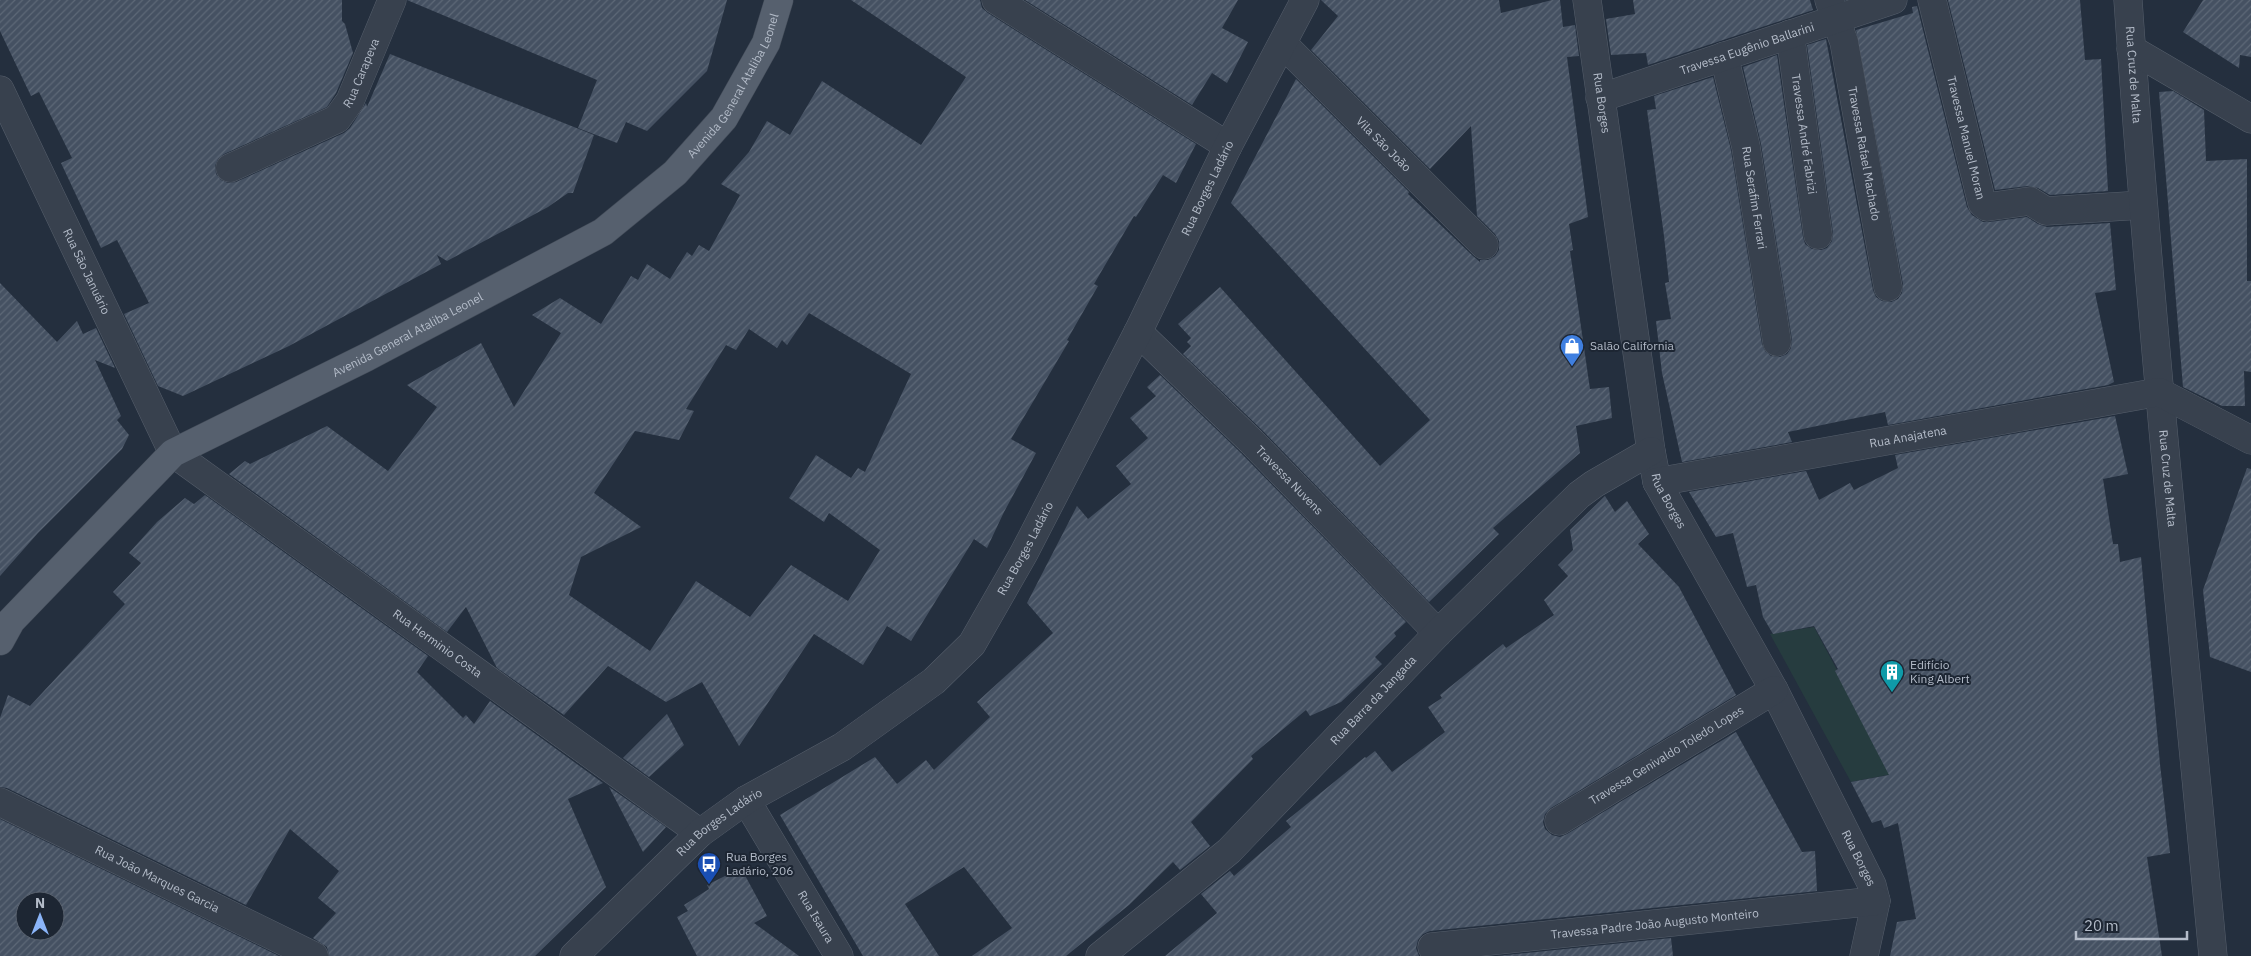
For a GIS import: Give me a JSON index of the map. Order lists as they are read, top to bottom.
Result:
{
  "streets": {
    "main road": ["Avenida General Ataliba Leonel"],
    "street": [
      "Travessa Eugênio Ballarini",
      "Rua Carapeva",
      "Rua Cruz de Malta",
      "Rua Borges",
      "Travessa André Fabrizi",
      "Travessa Manuel Moran",
      "Vila São João",
      "Travessa Rafael Machado",
      "Rua Borges Ladário",
      "Rua Serafim Ferrari",
      "Rua São Januário",
      "Rua Anajatena",
      "Travessa Nuvens",
      "Rua Herminio Costa",
      "Rua Barra da Jangada",
      "Travessa Genivaldo Toledo Lopes",
      "Rua João Marques Garcia",
      "Rua Isaura",
      "Travessa Padre João Augusto Monteiro"
    ]
  },
  "crossings": [
    ["Travessa Eugênio Ballarini", "Rua Borges"],
    ["Travessa Eugênio Ballarini", "Travessa André Fabrizi"],
    ["Travessa Eugênio Ballarini", "Travessa Rafael Machado"],
    ["Travessa Eugênio Ballarini", "Rua Serafim Ferrari"],
    ["Rua Cruz de Malta", "Travessa Manuel Moran"],
    ["Rua Cruz de Malta", "Rua Anajatena"],
    ["Avenida General Ataliba Leonel", "Rua São Januário"],
    ["Avenida General Ataliba Leonel", "Rua Herminio Costa"],
    ["Rua Borges", "Rua Anajatena"],
    ["Rua Borges", "Rua Barra da Jangada"],
    ["Rua Borges", "Travessa Genivaldo Toledo Lopes"],
    ["Rua Borges", "Travessa Padre João Augusto Monteiro"],
    ["Vila São João", "Rua Borges Ladário"],
    ["Rua Borges Ladário", "Travessa Nuvens"],
    ["Rua Borges Ladário", "Rua Herminio Costa"],
    ["Rua Borges Ladário", "Rua Isaura"],
    ["Rua São Januário", "Rua Herminio Costa"],
    ["Travessa Nuvens", "Rua Barra da Jangada"]
  ],
  "places": {
    "shop": ["Salão California"],
    "building": ["Edifício King Albert"],
    "bus stop": ["Rua Borges Ladário, 206"]
  },
  "scale_bar": "20 m",
  "north": "top"
}
